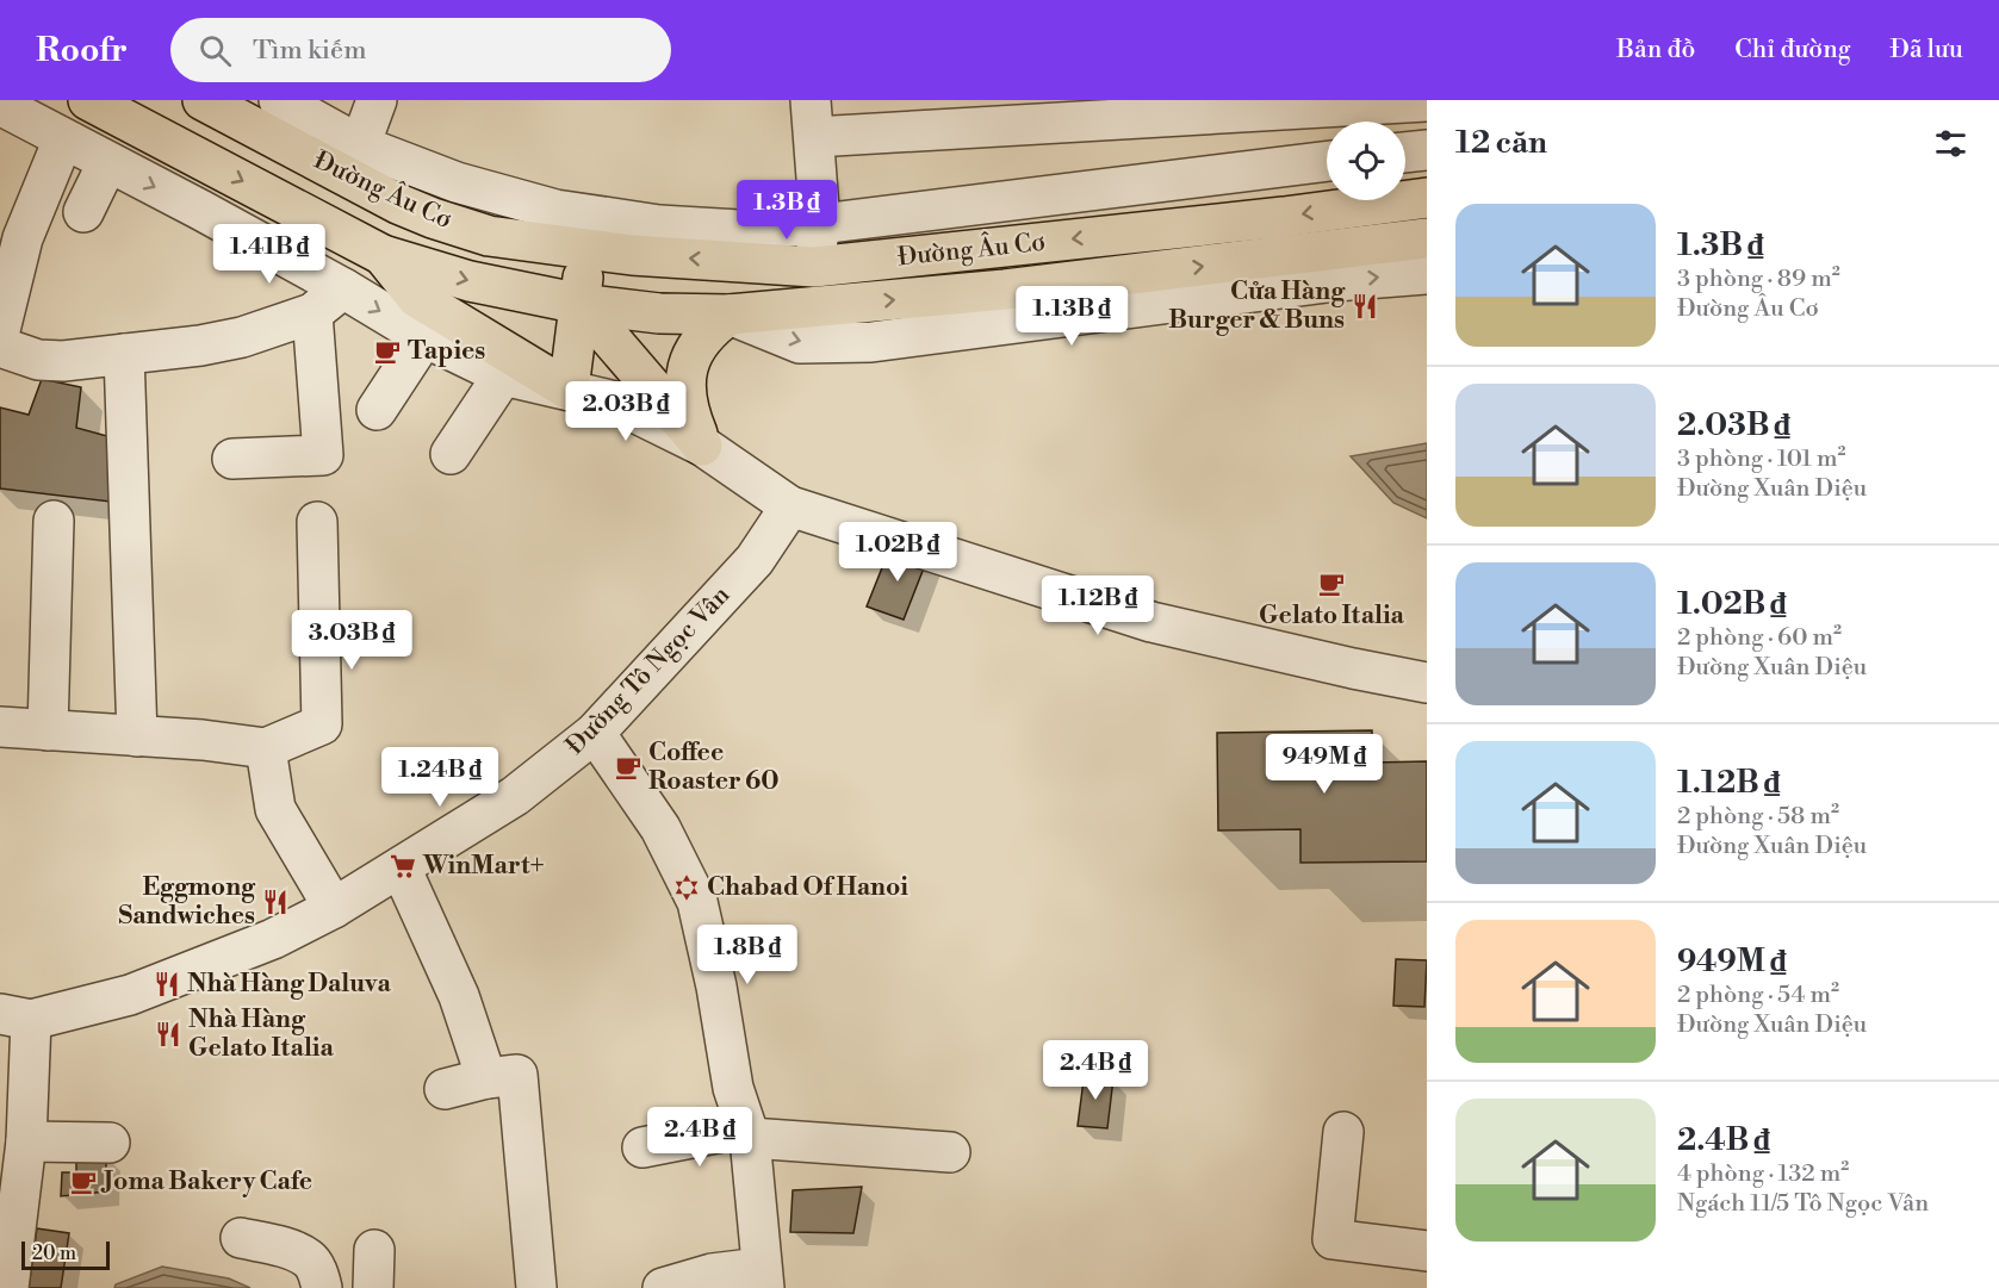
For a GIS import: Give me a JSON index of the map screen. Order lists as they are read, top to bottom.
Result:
{
  "streets": {
    "main road": ["Đường Âu Cơ"],
    "street": ["Đường Tô Ngọc Vân"]
  },
  "places": {
    "restaurant": [
      "Cửa Hàng Burger & Buns",
      "Eggmong Sandwiches",
      "Nhà Hàng Daluva",
      "Nhà Hàng Gelato Italia"
    ],
    "cafe": [
      "Tapies",
      "Gelato Italia",
      "Coffee Roaster 60",
      "Joma Bakery Cafe"
    ],
    "supermarket": ["WinMart+"],
    "synagogue": ["Chabad Of Hanoi"]
  },
  "scale_bar": "20 m",
  "page": {
    "header": "Roofr",
    "search": "Tìm kiếm",
    "nav": ["Bản đồ", "Chỉ đường", "Đã lưu"],
    "heading": "12 căn",
    "price": [
      "1.3B ₫",
      "1.41B ₫",
      "1.13B ₫",
      "2.03B ₫",
      "1.02B ₫",
      "1.12B ₫",
      "3.03B ₫",
      "949M ₫",
      "1.24B ₫",
      "1.8B ₫",
      "2.4B ₫",
      "2.4B ₫"
    ],
    "list": [
      {
        "name": "1.3B ₫",
        "note": "3 phòng · 89 m² · Đường Âu Cơ"
      },
      {
        "name": "2.03B ₫",
        "note": "3 phòng · 101 m² · Đường Xuân Diệu"
      },
      {
        "name": "1.02B ₫",
        "note": "2 phòng · 60 m² · Đường Xuân Diệu"
      },
      {
        "name": "1.12B ₫",
        "note": "2 phòng · 58 m² · Đường Xuân Diệu"
      },
      {
        "name": "949M ₫",
        "note": "2 phòng · 54 m² · Đường Xuân Diệu"
      },
      {
        "name": "2.4B ₫",
        "note": "4 phòng · 132 m² · Ngách 11/5 Tô Ngọc Vân"
      }
    ],
    "scale": "20 m"
  }
}
